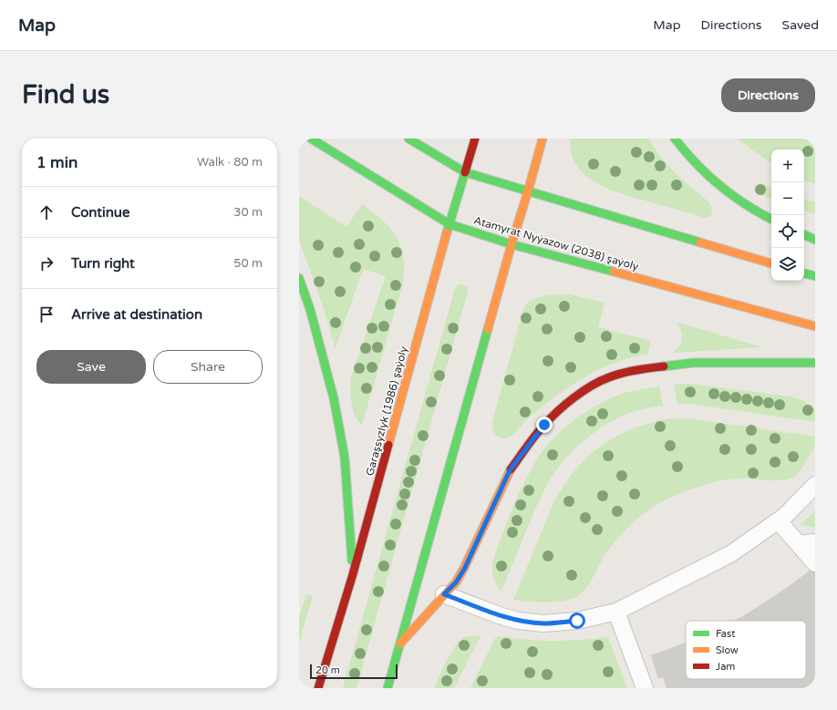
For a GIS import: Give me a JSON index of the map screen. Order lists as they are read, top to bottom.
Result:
{
  "streets": {
    "main road": ["Atamyrat Nyýazow (2038) şaýoly", "Garaşsyzlyk (1986) şaýoly"]
  },
  "crossings": [
    ["Atamyrat Nyýazow (2038) şaýoly", "Garaşsyzlyk (1986) şaýoly"]
  ],
  "legend": ["Fast", "Slow", "Jam"],
  "scale_bar": "20 m",
  "page": {
    "header": "Map",
    "nav": ["Map", "Directions", "Saved"],
    "buttons": [
      "Directions",
      ["Save", "Share"]
    ],
    "title": "Find us",
    "heading": ["1 min", "Walk · 80 m"],
    "map_buttons": ["+", "−"],
    "list": [
      ["Continue", "30 m"],
      ["Turn right", "50 m"],
      "Arrive at destination"
    ],
    "scale": "20 m"
  }
}
